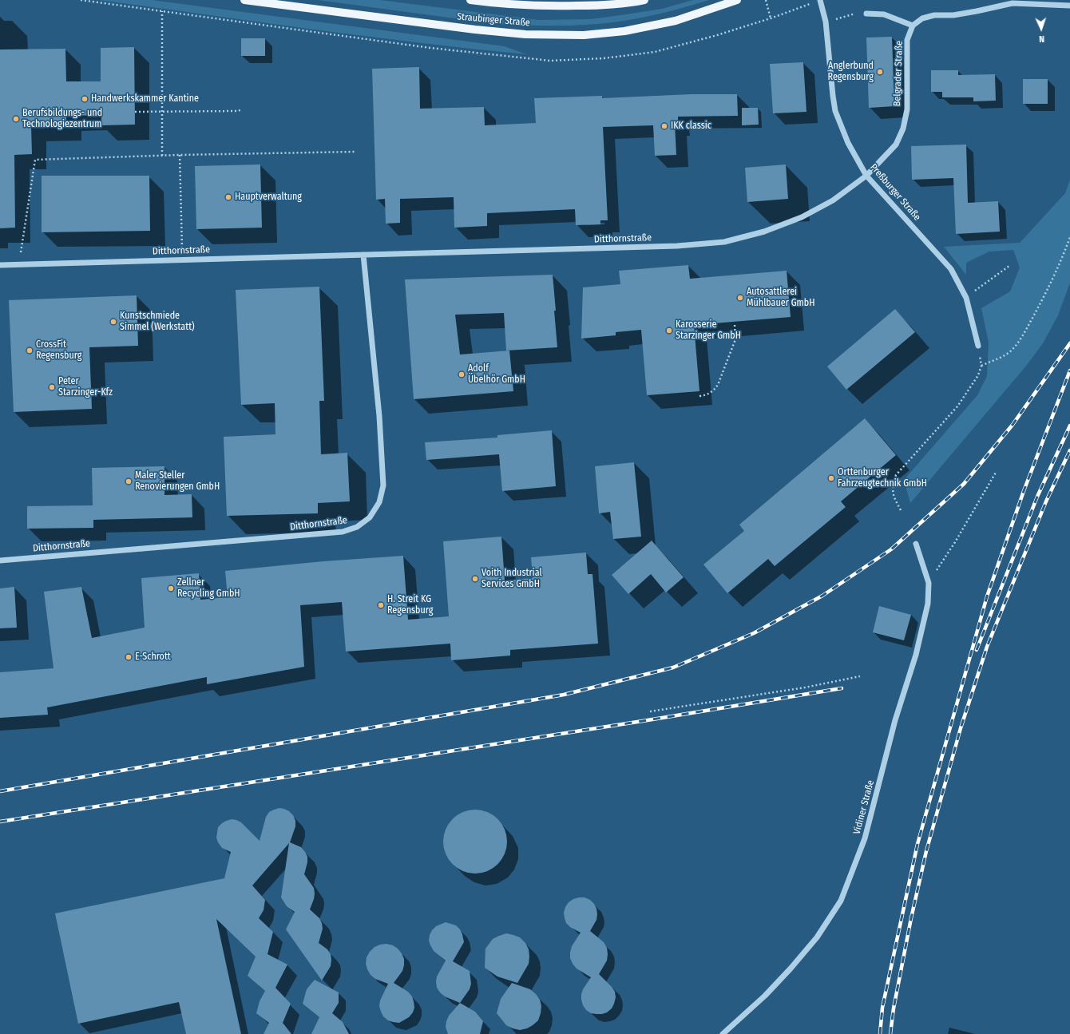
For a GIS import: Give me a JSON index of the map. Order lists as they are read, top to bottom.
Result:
{
  "streets": {
    "main road": ["Straubinger Straße"],
    "street": [
      "Belgrader Straße",
      "Preßburger Straße",
      "Ditthornstraße",
      "Vidiner Straße"
    ]
  },
  "crossings": [
    ["Belgrader Straße", "Preßburger Straße"],
    ["Belgrader Straße", "Ditthornstraße"],
    ["Preßburger Straße", "Ditthornstraße"]
  ],
  "places": [
    "Anglerbund Regensburg",
    "Handwerkskammer Kantine",
    "Berufsbildungs- und Technologiezentrum",
    "IKK classic",
    "Hauptverwaltung",
    "Autosattlerei Mühlbauer GmbH",
    "Kunstschmiede Simmel (Werkstatt)",
    "Karosserie Starzinger GmbH",
    "CrossFit Regensburg",
    "Adolf Übelhör GmbH",
    "Peter Starzinger-Kfz",
    "Orttenburger Fahrzeugtechnik GmbH",
    "Maler Steller Renovierungen GmbH",
    "Voith Industrial Services GmbH",
    "Zellner Recycling GmbH",
    "H. Streit KG Regensburg",
    "E-Schrott"
  ],
  "north": "bottom"
}
